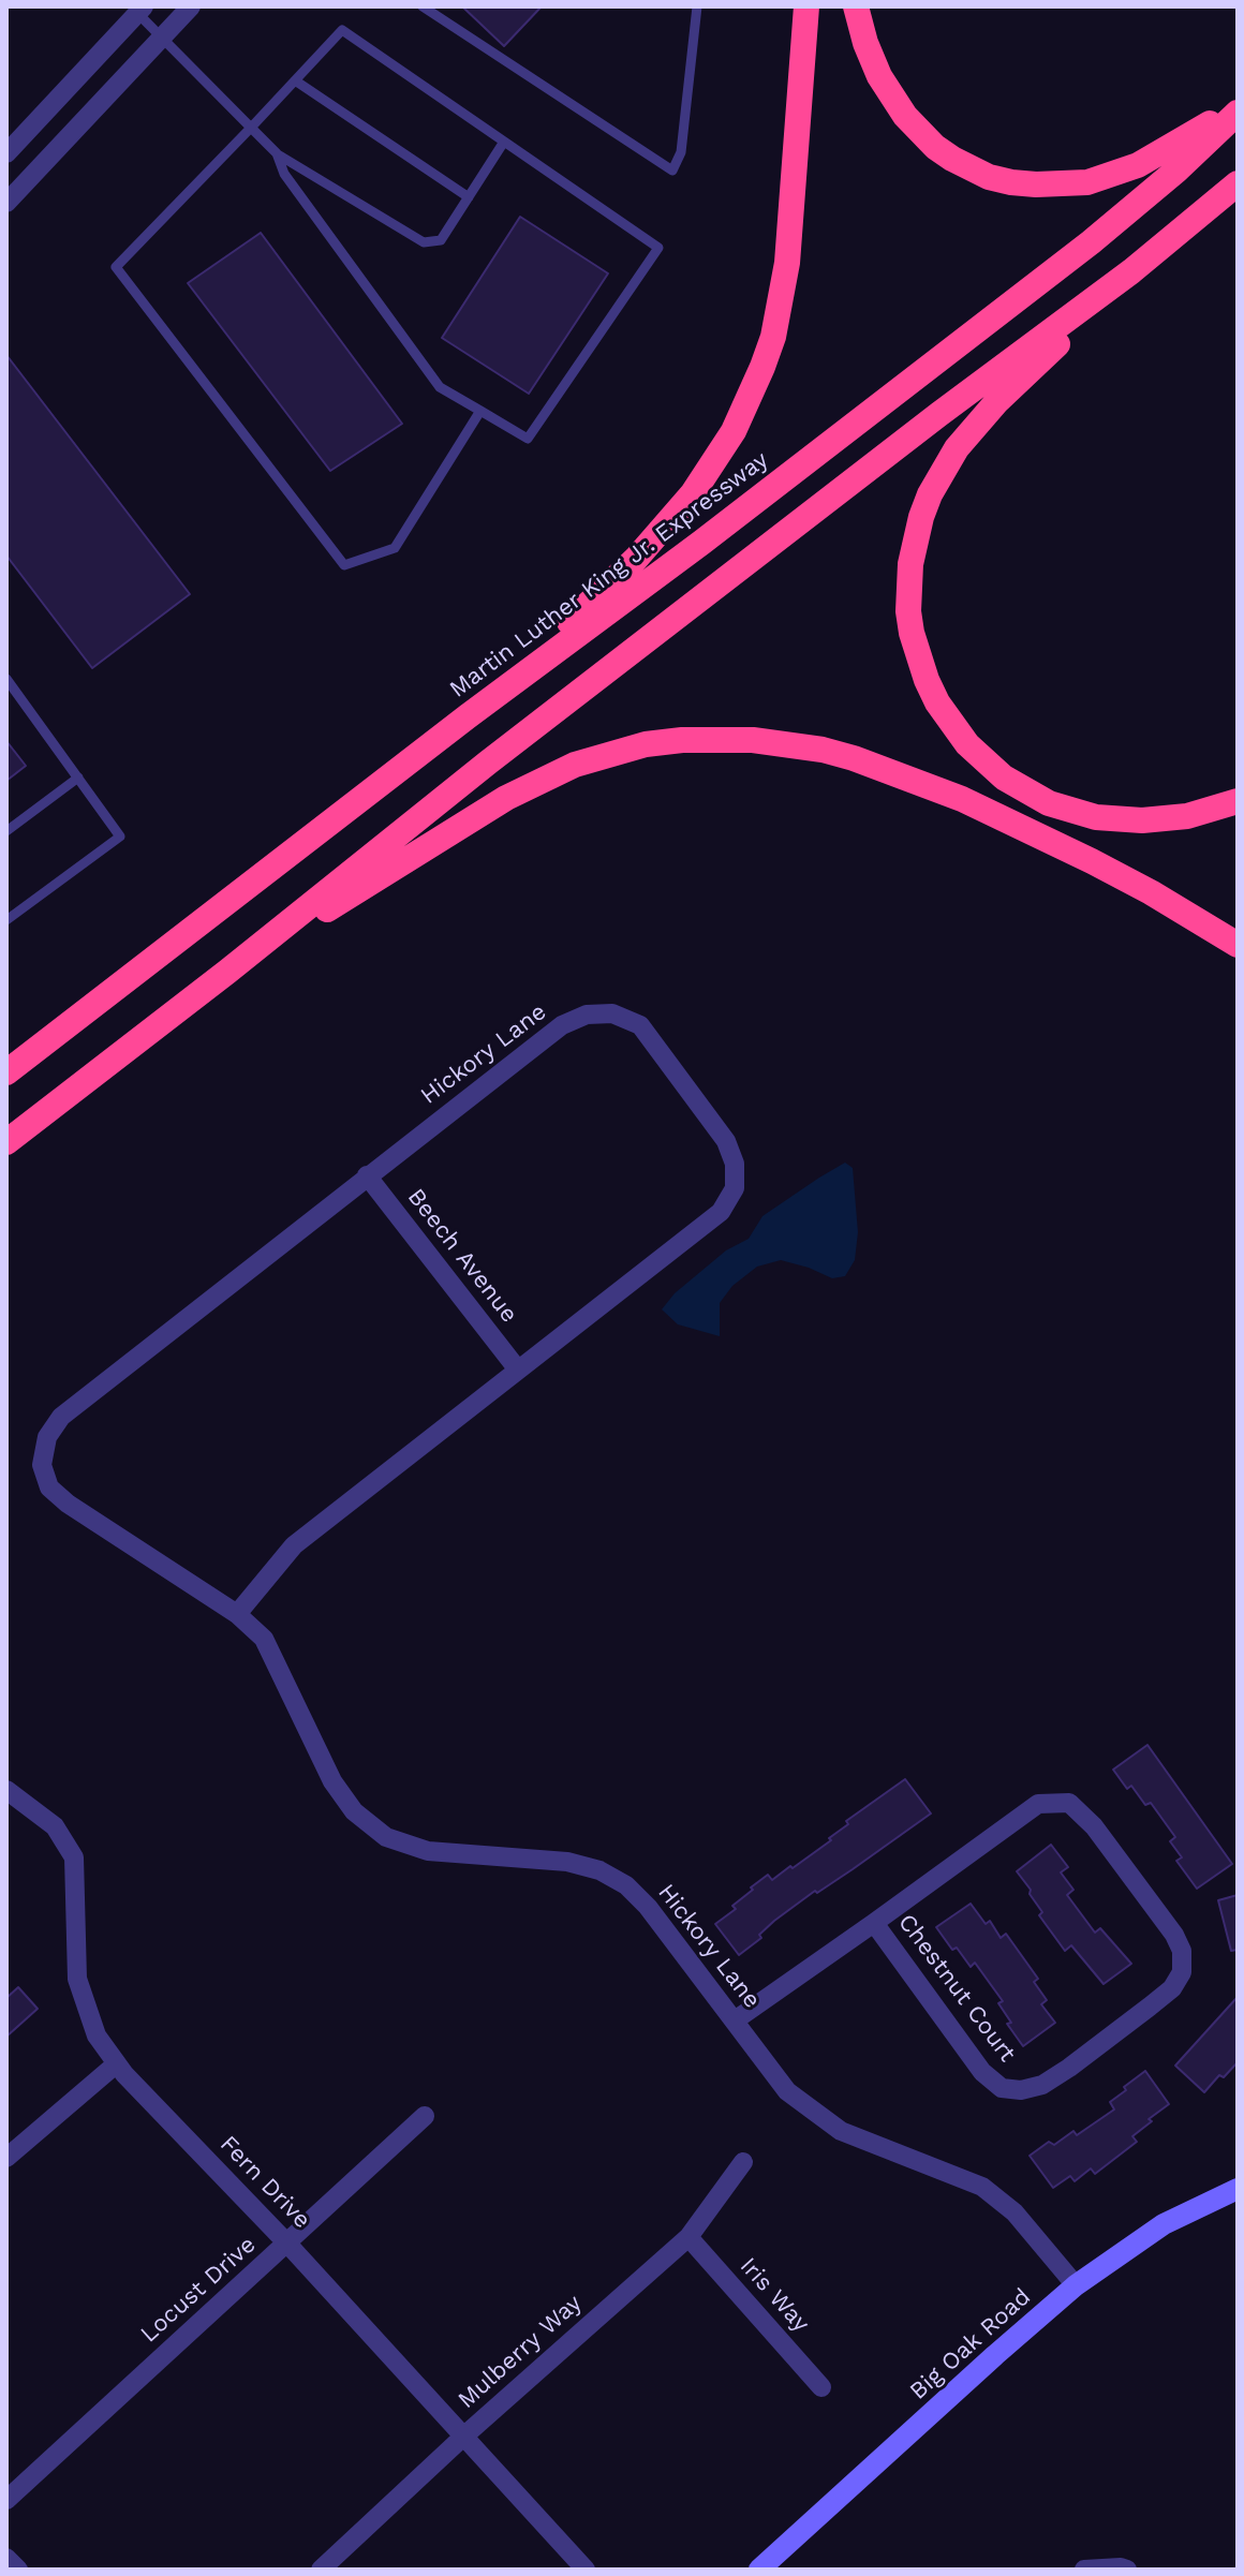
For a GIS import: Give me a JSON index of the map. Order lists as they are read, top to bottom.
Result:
{
  "streets": {
    "highway": ["Martin Luther King Jr. Expressway"],
    "street": [
      "Hickory Lane",
      "Beech Avenue",
      "Chestnut Court",
      "Fern Drive",
      "Locust Drive",
      "Iris Way",
      "Big Oak Road",
      "Mulberry Way"
    ]
  },
  "crossings": [
    ["Hickory Lane", "Beech Avenue"],
    ["Hickory Lane", "Chestnut Court"],
    ["Hickory Lane", "Big Oak Road"],
    ["Fern Drive", "Locust Drive"],
    ["Fern Drive", "Mulberry Way"],
    ["Iris Way", "Mulberry Way"]
  ]
}
